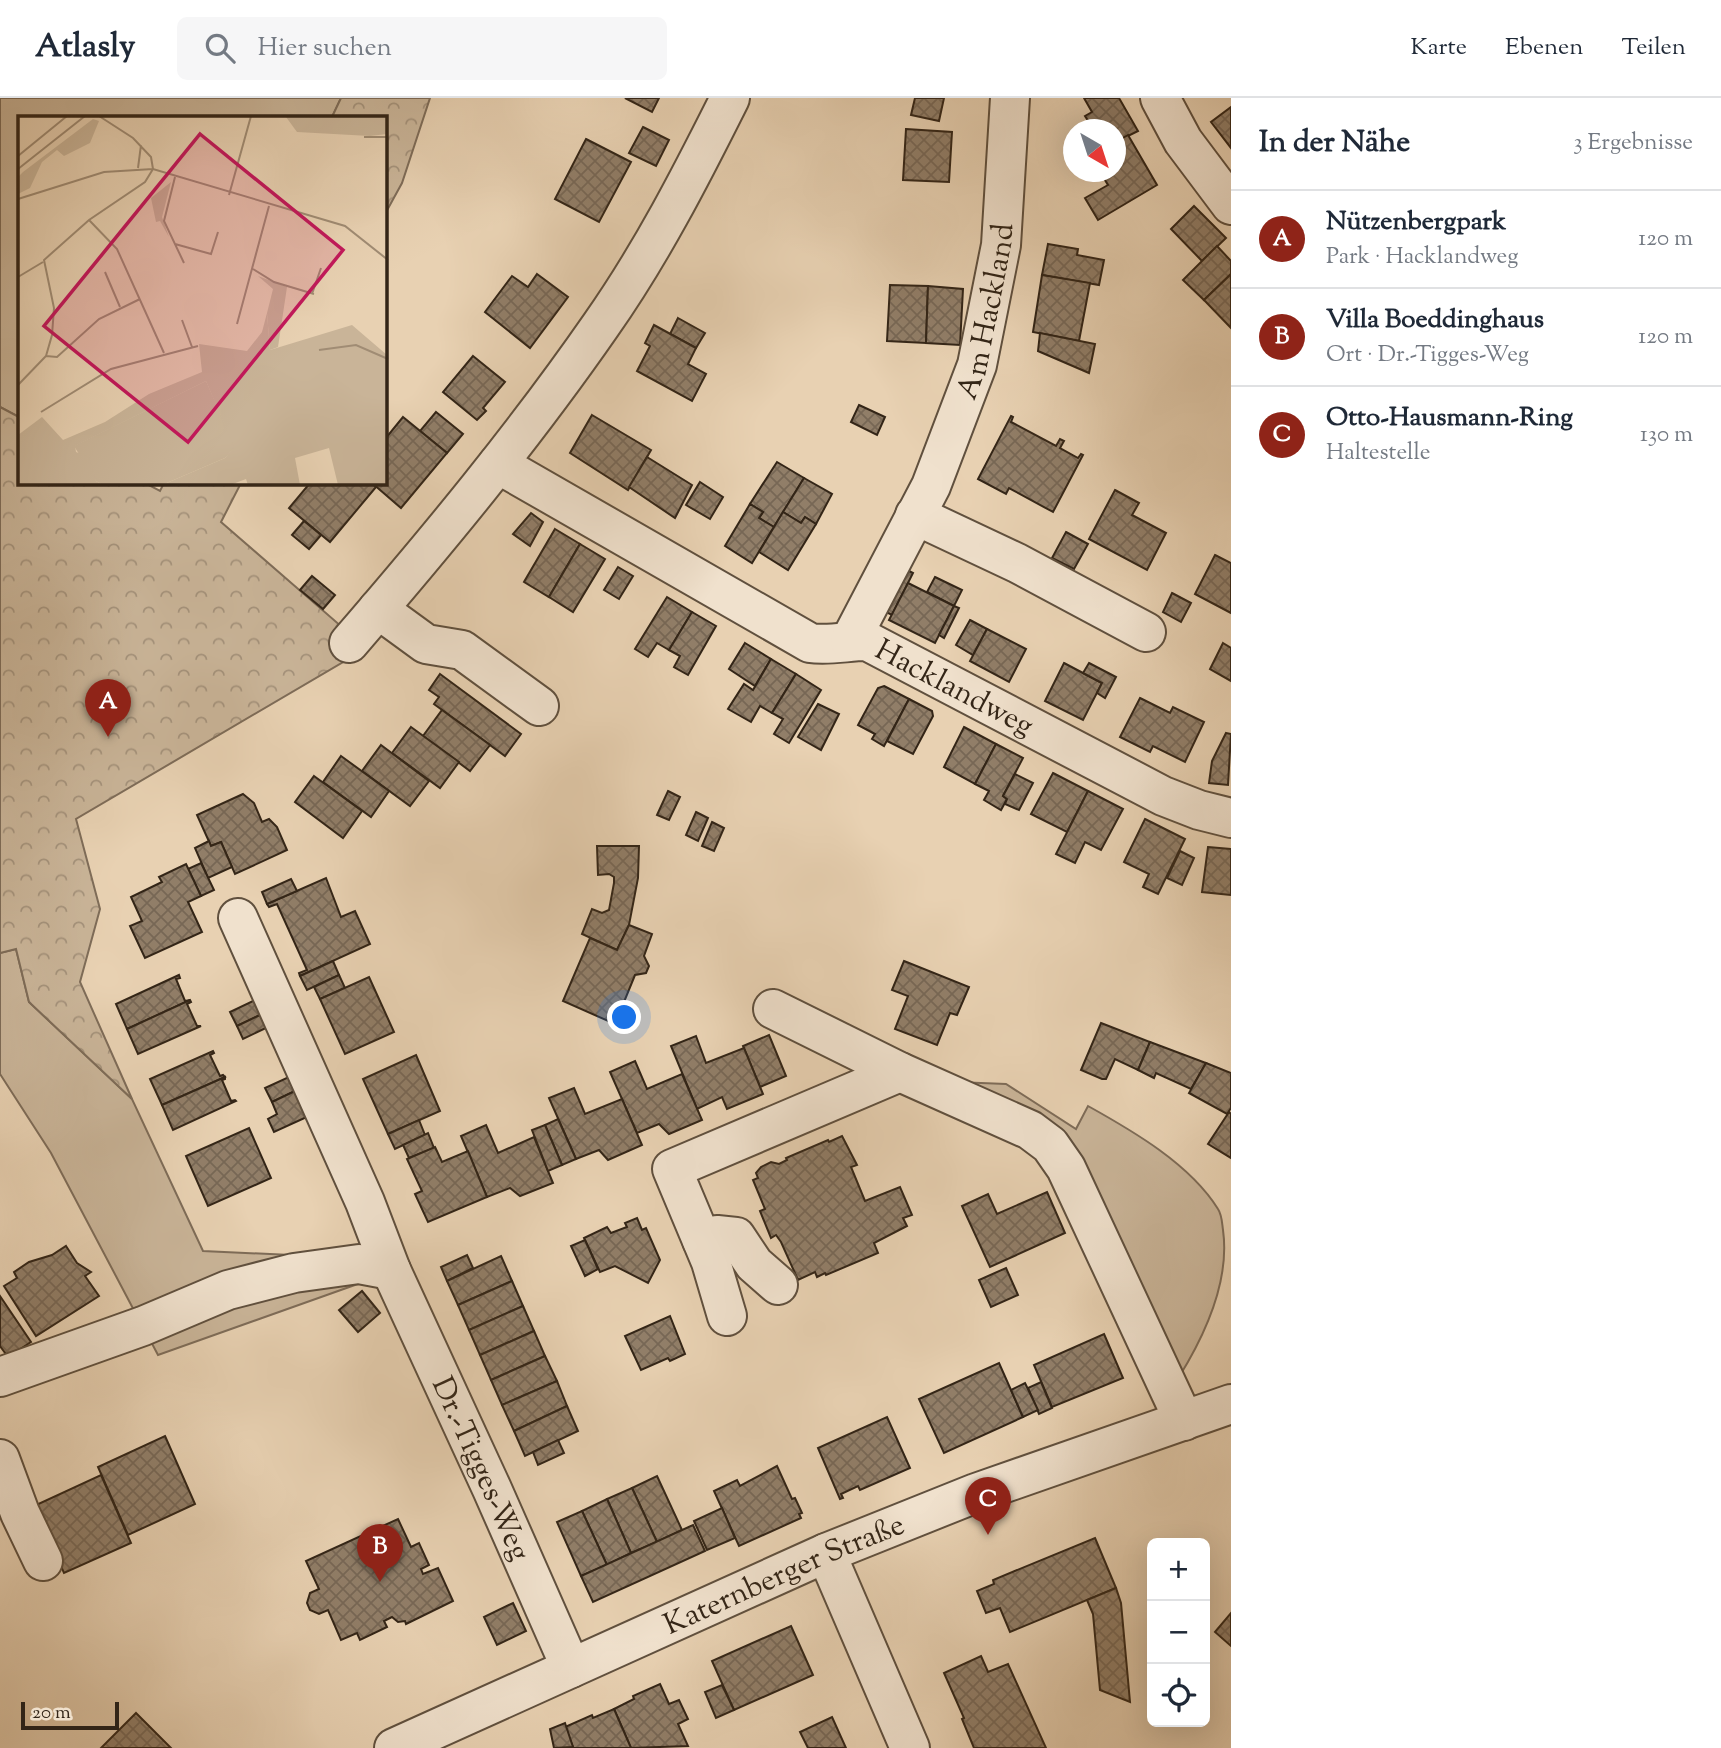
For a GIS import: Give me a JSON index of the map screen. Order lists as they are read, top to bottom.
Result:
{
  "streets": {
    "street": [
      "Am Hackland",
      "Hacklandweg",
      "Dr.-Tigges-Weg",
      "Katernberger Straße"
    ]
  },
  "crossings": [
    ["Am Hackland", "Hacklandweg"],
    ["Dr.-Tigges-Weg", "Katernberger Straße"]
  ],
  "scale_bar": "20 m",
  "north": "bottom right",
  "page": {
    "header": "Atlasly",
    "search": "Hier suchen",
    "nav": ["Karte", "Ebenen", "Teilen"],
    "heading": ["In der Nähe", "3 Ergebnisse"],
    "list": [
      {
        "mark": "A",
        "name": "Nützenbergpark",
        "note": "Park · Hacklandweg",
        "value": "120 m"
      },
      {
        "mark": "B",
        "name": "Villa Boeddinghaus",
        "note": "Ort · Dr.-Tigges-Weg",
        "value": "120 m"
      },
      {
        "mark": "C",
        "name": "Otto-Hausmann-Ring",
        "note": "Haltestelle",
        "value": "130 m"
      }
    ],
    "pins": ["A", "C", "B"],
    "map_buttons": ["+", "−"],
    "scale": "20 m"
  }
}
